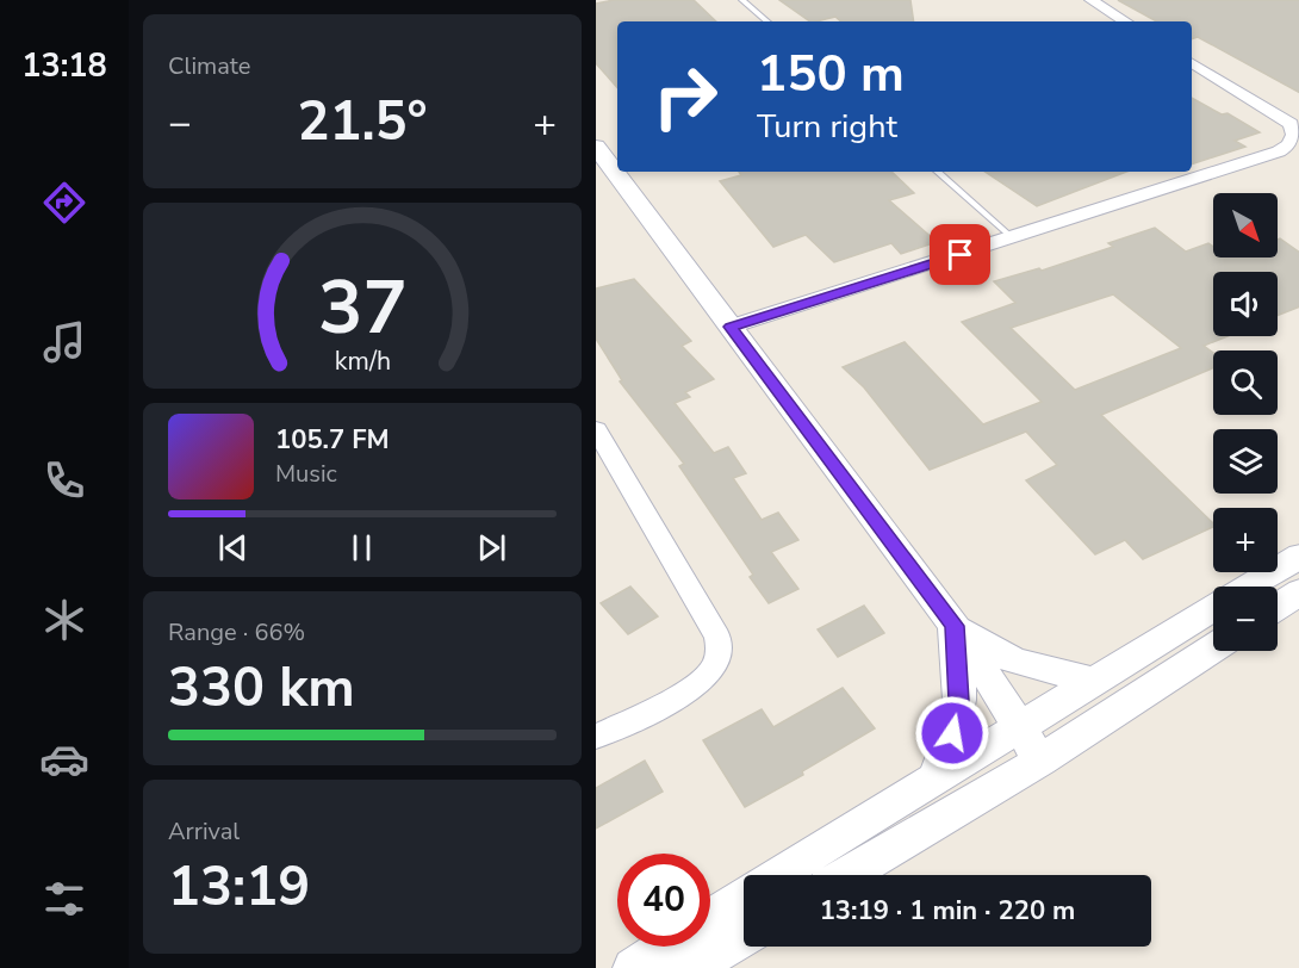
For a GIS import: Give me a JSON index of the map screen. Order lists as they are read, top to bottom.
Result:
{
  "north": "bottom right",
  "page": {
    "tabs": "13:18",
    "tile": [
      "Climate",
      ["Range · 66%", "330 km"],
      ["Arrival", "13:19"]
    ],
    "turn": ["150 m", "Turn right"],
    "heat": ["−", "21.5°", "+"],
    "map_buttons": ["+", "−"],
    "song": ["105.7 FM", "Music"],
    "limit": "40",
    "trip": "13:19 · 1 min · 220 m",
    "gauge": ["37", "km/h"]
  }
}
